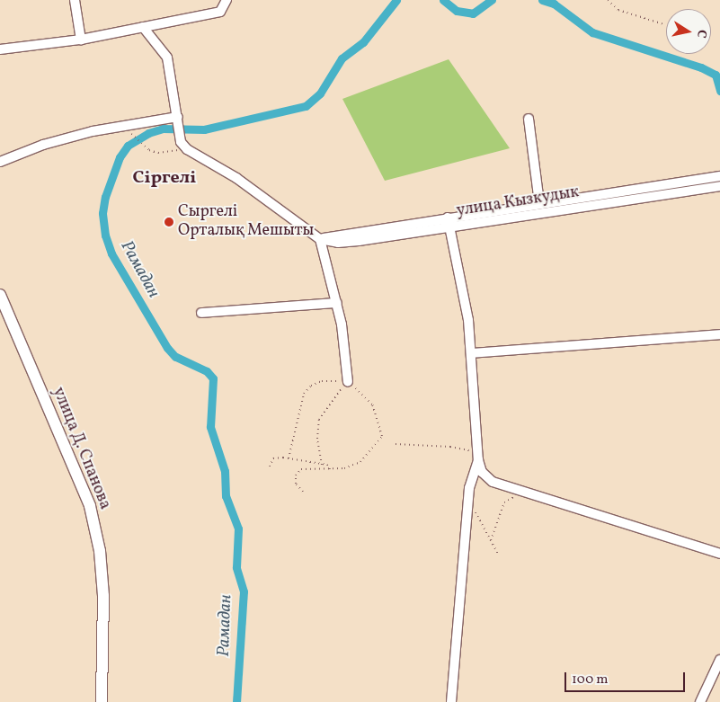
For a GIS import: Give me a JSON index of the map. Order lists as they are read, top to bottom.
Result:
{
  "streets": {
    "main road": ["улица Д. Спанова"],
    "street": ["улица Кызкудык"]
  },
  "districts": ["Сіргелі"],
  "water": ["Рамадан"],
  "places": ["Сыргелі Орталық Мешыты"],
  "scale_bar": "100 m",
  "north": "right"
}
